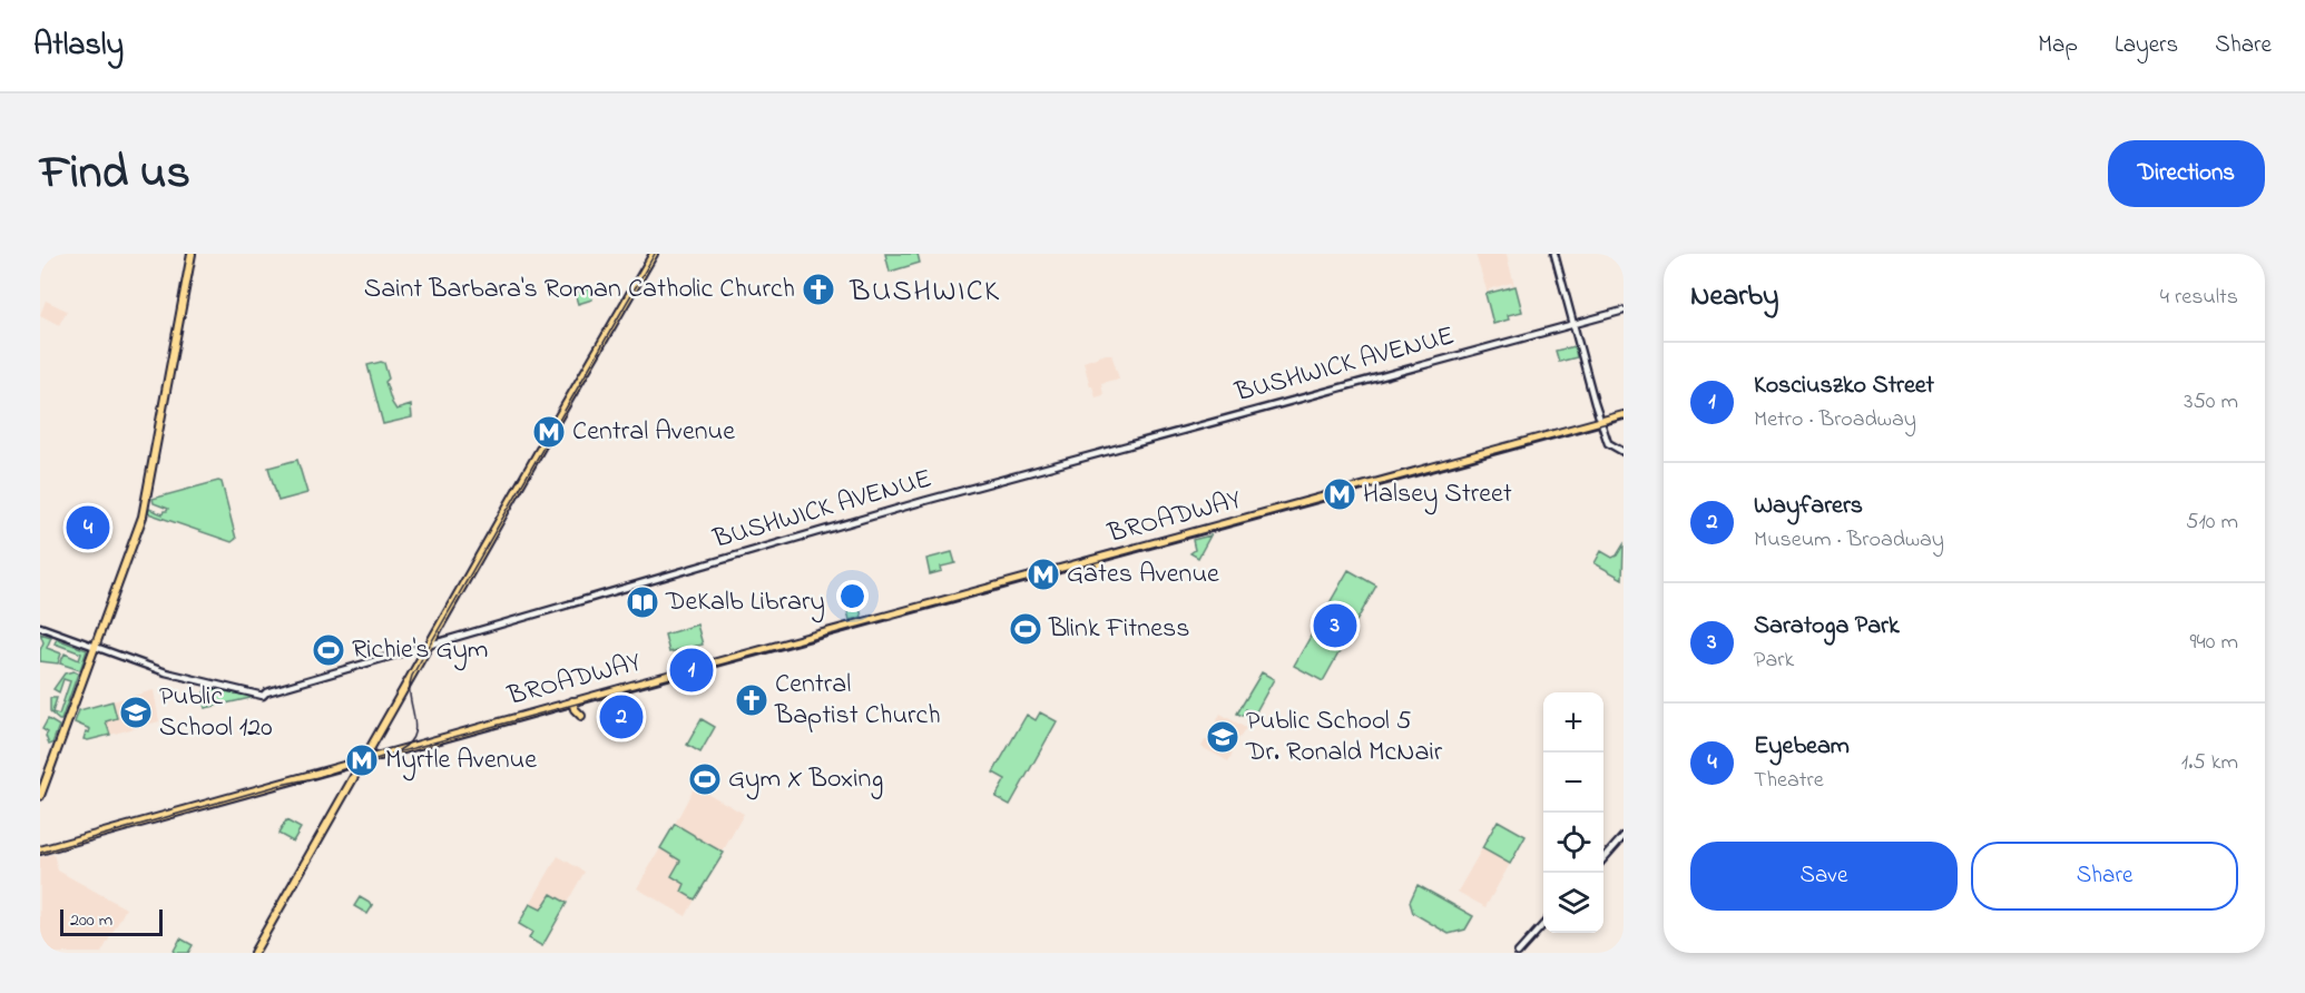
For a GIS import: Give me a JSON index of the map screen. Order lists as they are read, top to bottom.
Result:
{
  "streets": {
    "main road": ["BUSHWICK AVENUE", "BROADWAY"]
  },
  "districts": ["BUSHWICK"],
  "places": {
    "church": ["Saint Barbara's Roman Catholic Church", "Central Baptist Church"],
    "metro station": [
      "Central Avenue",
      "Halsey Street",
      "Gates Avenue",
      "Myrtle Avenue"
    ],
    "library": ["DeKalb Library"],
    "sports": ["Blink Fitness", "Richie's Gym", "Gym X Boxing"],
    "school or university": ["Public School 120", "Public School 5 Dr. Ronald McNair"]
  },
  "scale_bar": "200 m",
  "page": {
    "header": "Atlasly",
    "nav": ["Map", "Layers", "Share"],
    "title": "Find us",
    "buttons": [
      "Directions",
      ["Save", "Share"]
    ],
    "heading": ["Nearby", "4 results"],
    "list": [
      {
        "mark": "1",
        "name": "Kosciuszko Street",
        "note": "Metro · Broadway",
        "value": "350 m"
      },
      {
        "mark": "2",
        "name": "Wayfarers",
        "note": "Museum · Broadway",
        "value": "510 m"
      },
      {
        "mark": "3",
        "name": "Saratoga Park",
        "note": "Park",
        "value": "940 m"
      },
      {
        "mark": "4",
        "name": "Eyebeam",
        "note": "Theatre",
        "value": "1.5 km"
      }
    ],
    "pins": [
      "4",
      "3",
      "1",
      "2"
    ],
    "map_buttons": ["+", "−"],
    "scale": "200 m"
  }
}
